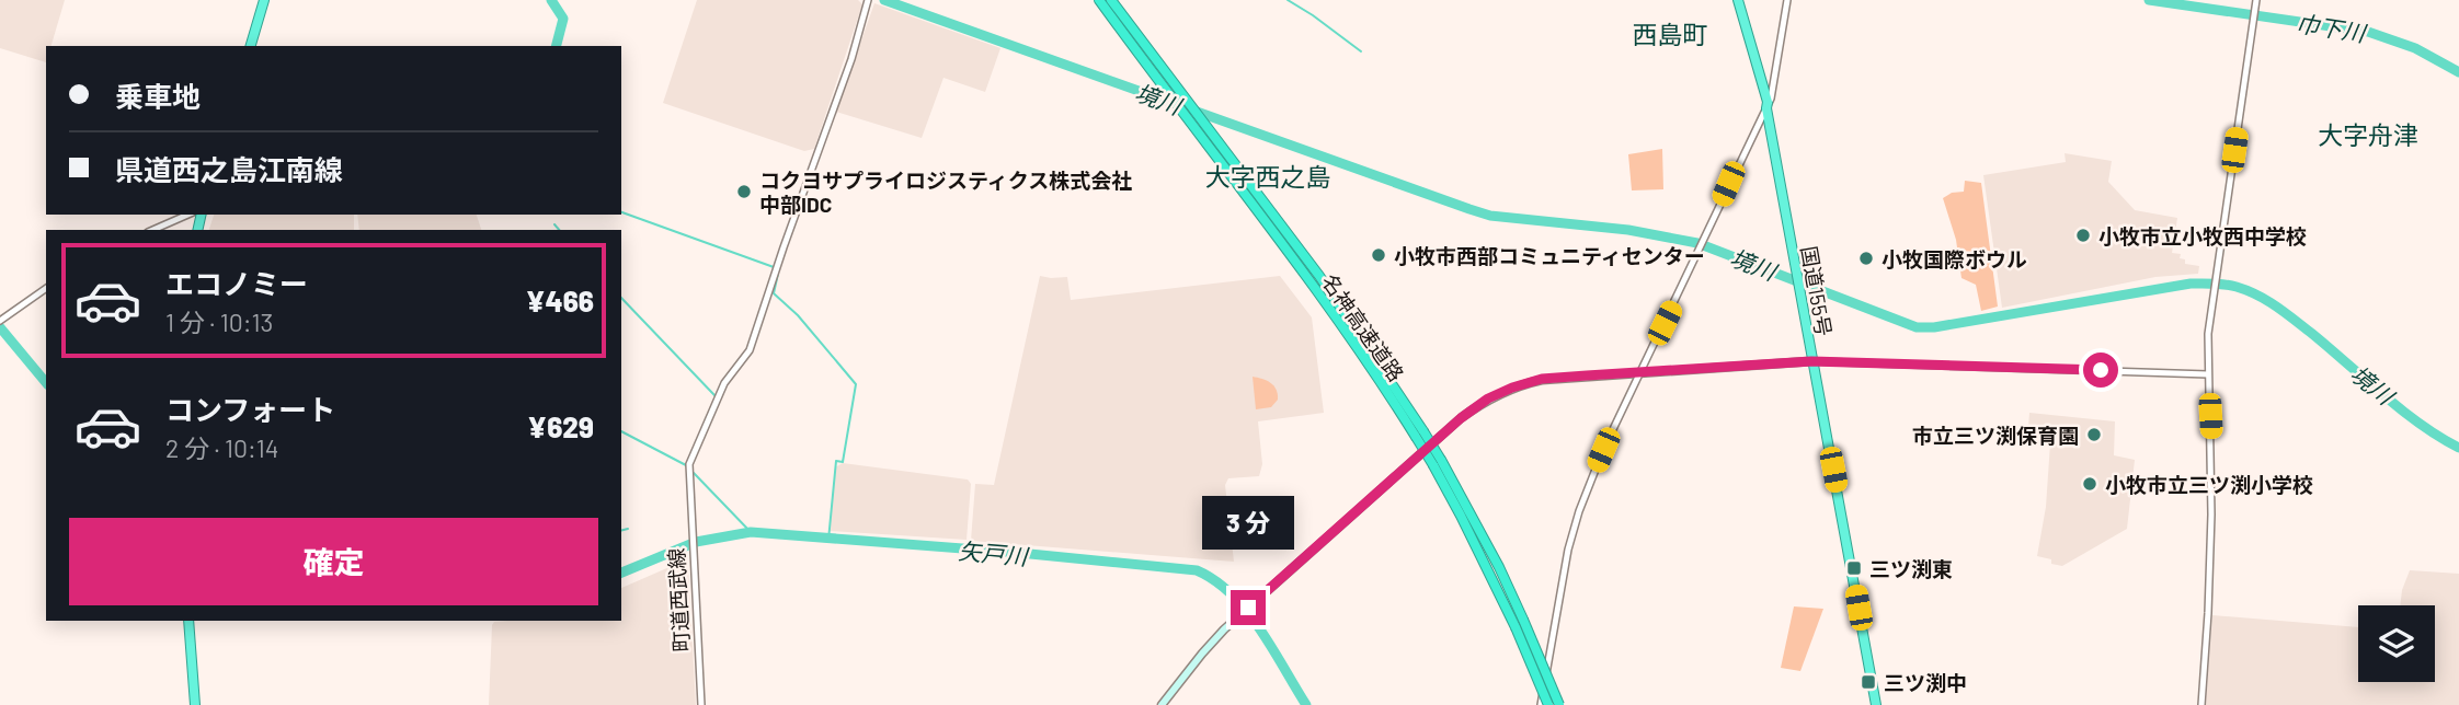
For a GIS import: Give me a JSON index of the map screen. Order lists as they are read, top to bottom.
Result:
{
  "streets": {
    "highway": ["国道155号", "名神高速道路"],
    "street": ["町道西武線"]
  },
  "districts": ["西島町", "大字舟津", "大字西之島"],
  "water": ["巾下川", "境川", "矢戸川"],
  "places": {
    "other": [
      "コクヨサプライロジスティクス株式会社 中部IDC",
      "小牧市立小牧西中学校",
      "小牧市西部コミュニティセンター",
      "小牧国際ボウル",
      "市立三ツ渕保育園",
      "小牧市立三ツ渕小学校"
    ],
    "transit": ["三ツ渕東", "三ツ渕中"]
  },
  "page": {
    "banner": ["乗車地", "県道西之島江南線"],
    "list": [
      {
        "name": "エコノミー",
        "note": "1 分 · 10:13",
        "value": "¥466"
      },
      {
        "name": "コンフォート",
        "note": "2 分 · 10:14",
        "value": "¥629"
      }
    ],
    "bubble": "3 分",
    "buttons": "確定"
  }
}
